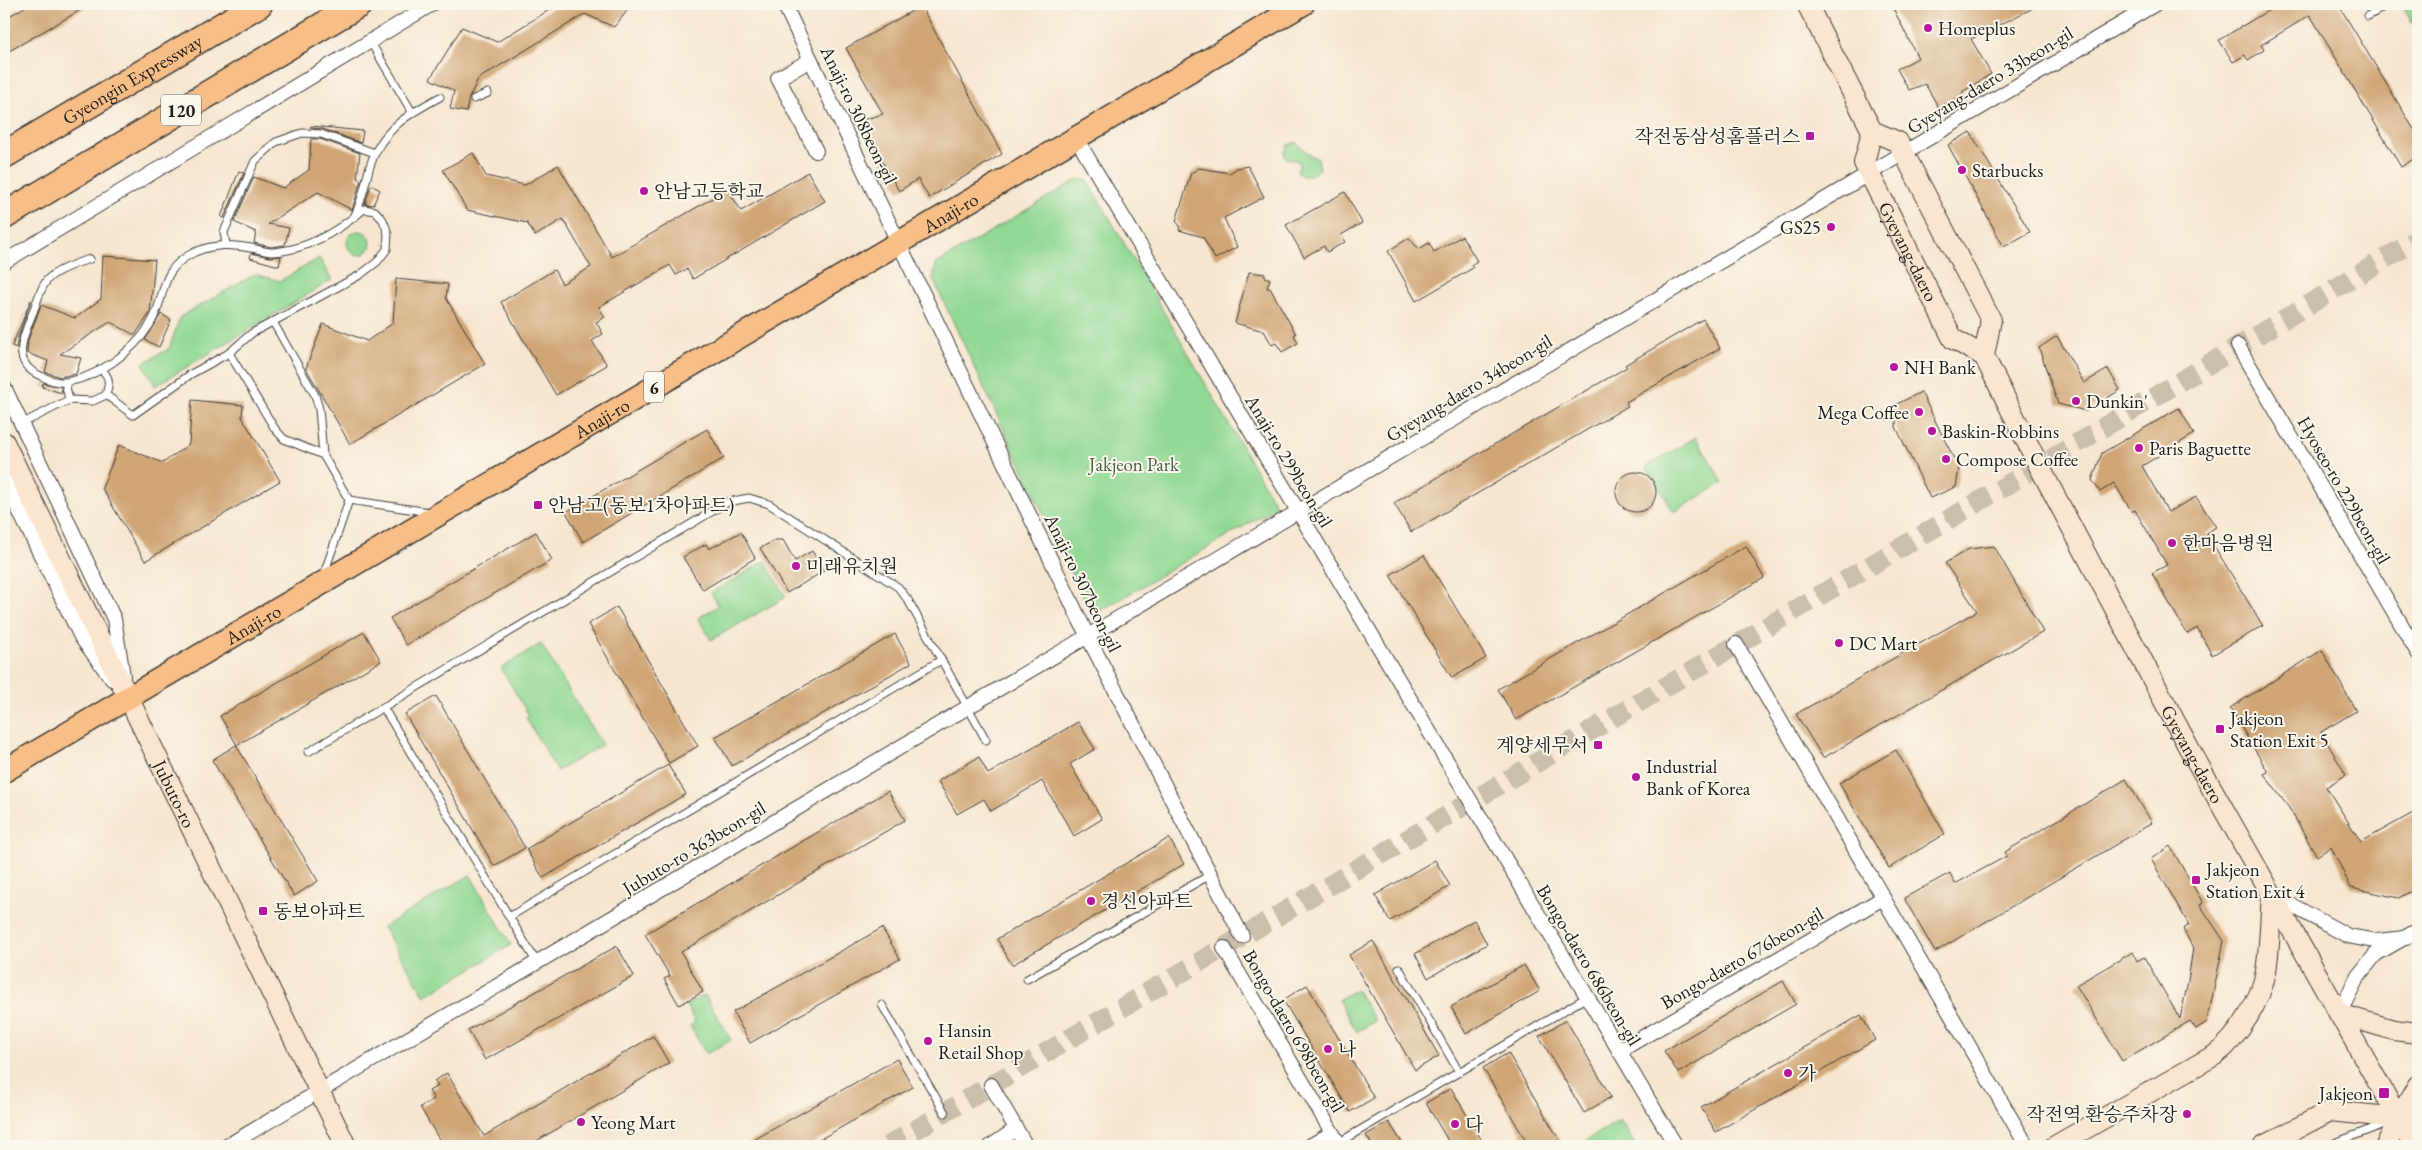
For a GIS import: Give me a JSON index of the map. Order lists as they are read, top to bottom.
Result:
{
  "streets": {
    "highway": ["Gyeongin Expressway", "120"],
    "main road": [
      "Anaji-ro",
      "Gyeyang-daero",
      "6",
      "Jubuto-ro"
    ],
    "street": [
      "Gyeyang-daero 33beon-gil",
      "Anaji-ro 308beon-gil",
      "Gyeyang-daero 34beon-gil",
      "Anaji-ro 299beon-gil",
      "Hyoseo-ro 229beon-gil",
      "Anaji-ro 307beon-gil",
      "Jubuto-ro 363beon-gil",
      "Bongo-daero 676beon-gil",
      "Bongo-daero 686beon-gil",
      "Bongo-daero 698beon-gil"
    ]
  },
  "crossings": [
    ["Gyeyang-daero 33beon-gil", "Gyeyang-daero"],
    ["Gyeyang-daero 33beon-gil", "Gyeyang-daero 34beon-gil"],
    ["Anaji-ro 308beon-gil", "Anaji-ro"],
    ["Anaji-ro 308beon-gil", "Anaji-ro 307beon-gil"],
    ["Anaji-ro", "Anaji-ro 299beon-gil"],
    ["Anaji-ro", "Anaji-ro 307beon-gil"],
    ["Anaji-ro", "Jubuto-ro"],
    ["Gyeyang-daero", "Gyeyang-daero 34beon-gil"],
    ["Gyeyang-daero 34beon-gil", "Anaji-ro 299beon-gil"],
    ["Gyeyang-daero 34beon-gil", "Anaji-ro 307beon-gil"],
    ["Gyeyang-daero 34beon-gil", "Jubuto-ro 363beon-gil"],
    ["Anaji-ro 299beon-gil", "Bongo-daero 686beon-gil"],
    ["Anaji-ro 307beon-gil", "Jubuto-ro 363beon-gil"],
    ["Jubuto-ro", "Jubuto-ro 363beon-gil"],
    ["Bongo-daero 676beon-gil", "Bongo-daero 686beon-gil"]
  ],
  "parks": ["Jakjeon Park"],
  "places": {
    "other": [
      "Homeplus",
      "Starbucks",
      "안남고등학교",
      "GS25",
      "NH Bank",
      "Dunkin'",
      "Mega Coffee",
      "Baskin-Robbins",
      "Paris Baguette",
      "Compose Coffee",
      "한마음병원",
      "미래유치원",
      "DC Mart",
      "Industrial Bank of Korea",
      "경신아파트",
      "Hansin Retail Shop",
      "나",
      "가",
      "작전역 환승주차장",
      "Yeong Mart",
      "다"
    ],
    "transit": [
      "작전동삼성홈플러스",
      "안남고(동보1차아파트)",
      "Jakjeon Station Exit 5",
      "계양세무서",
      "Jakjeon Station Exit 4",
      "동보아파트",
      "Jakjeon"
    ]
  }
}
